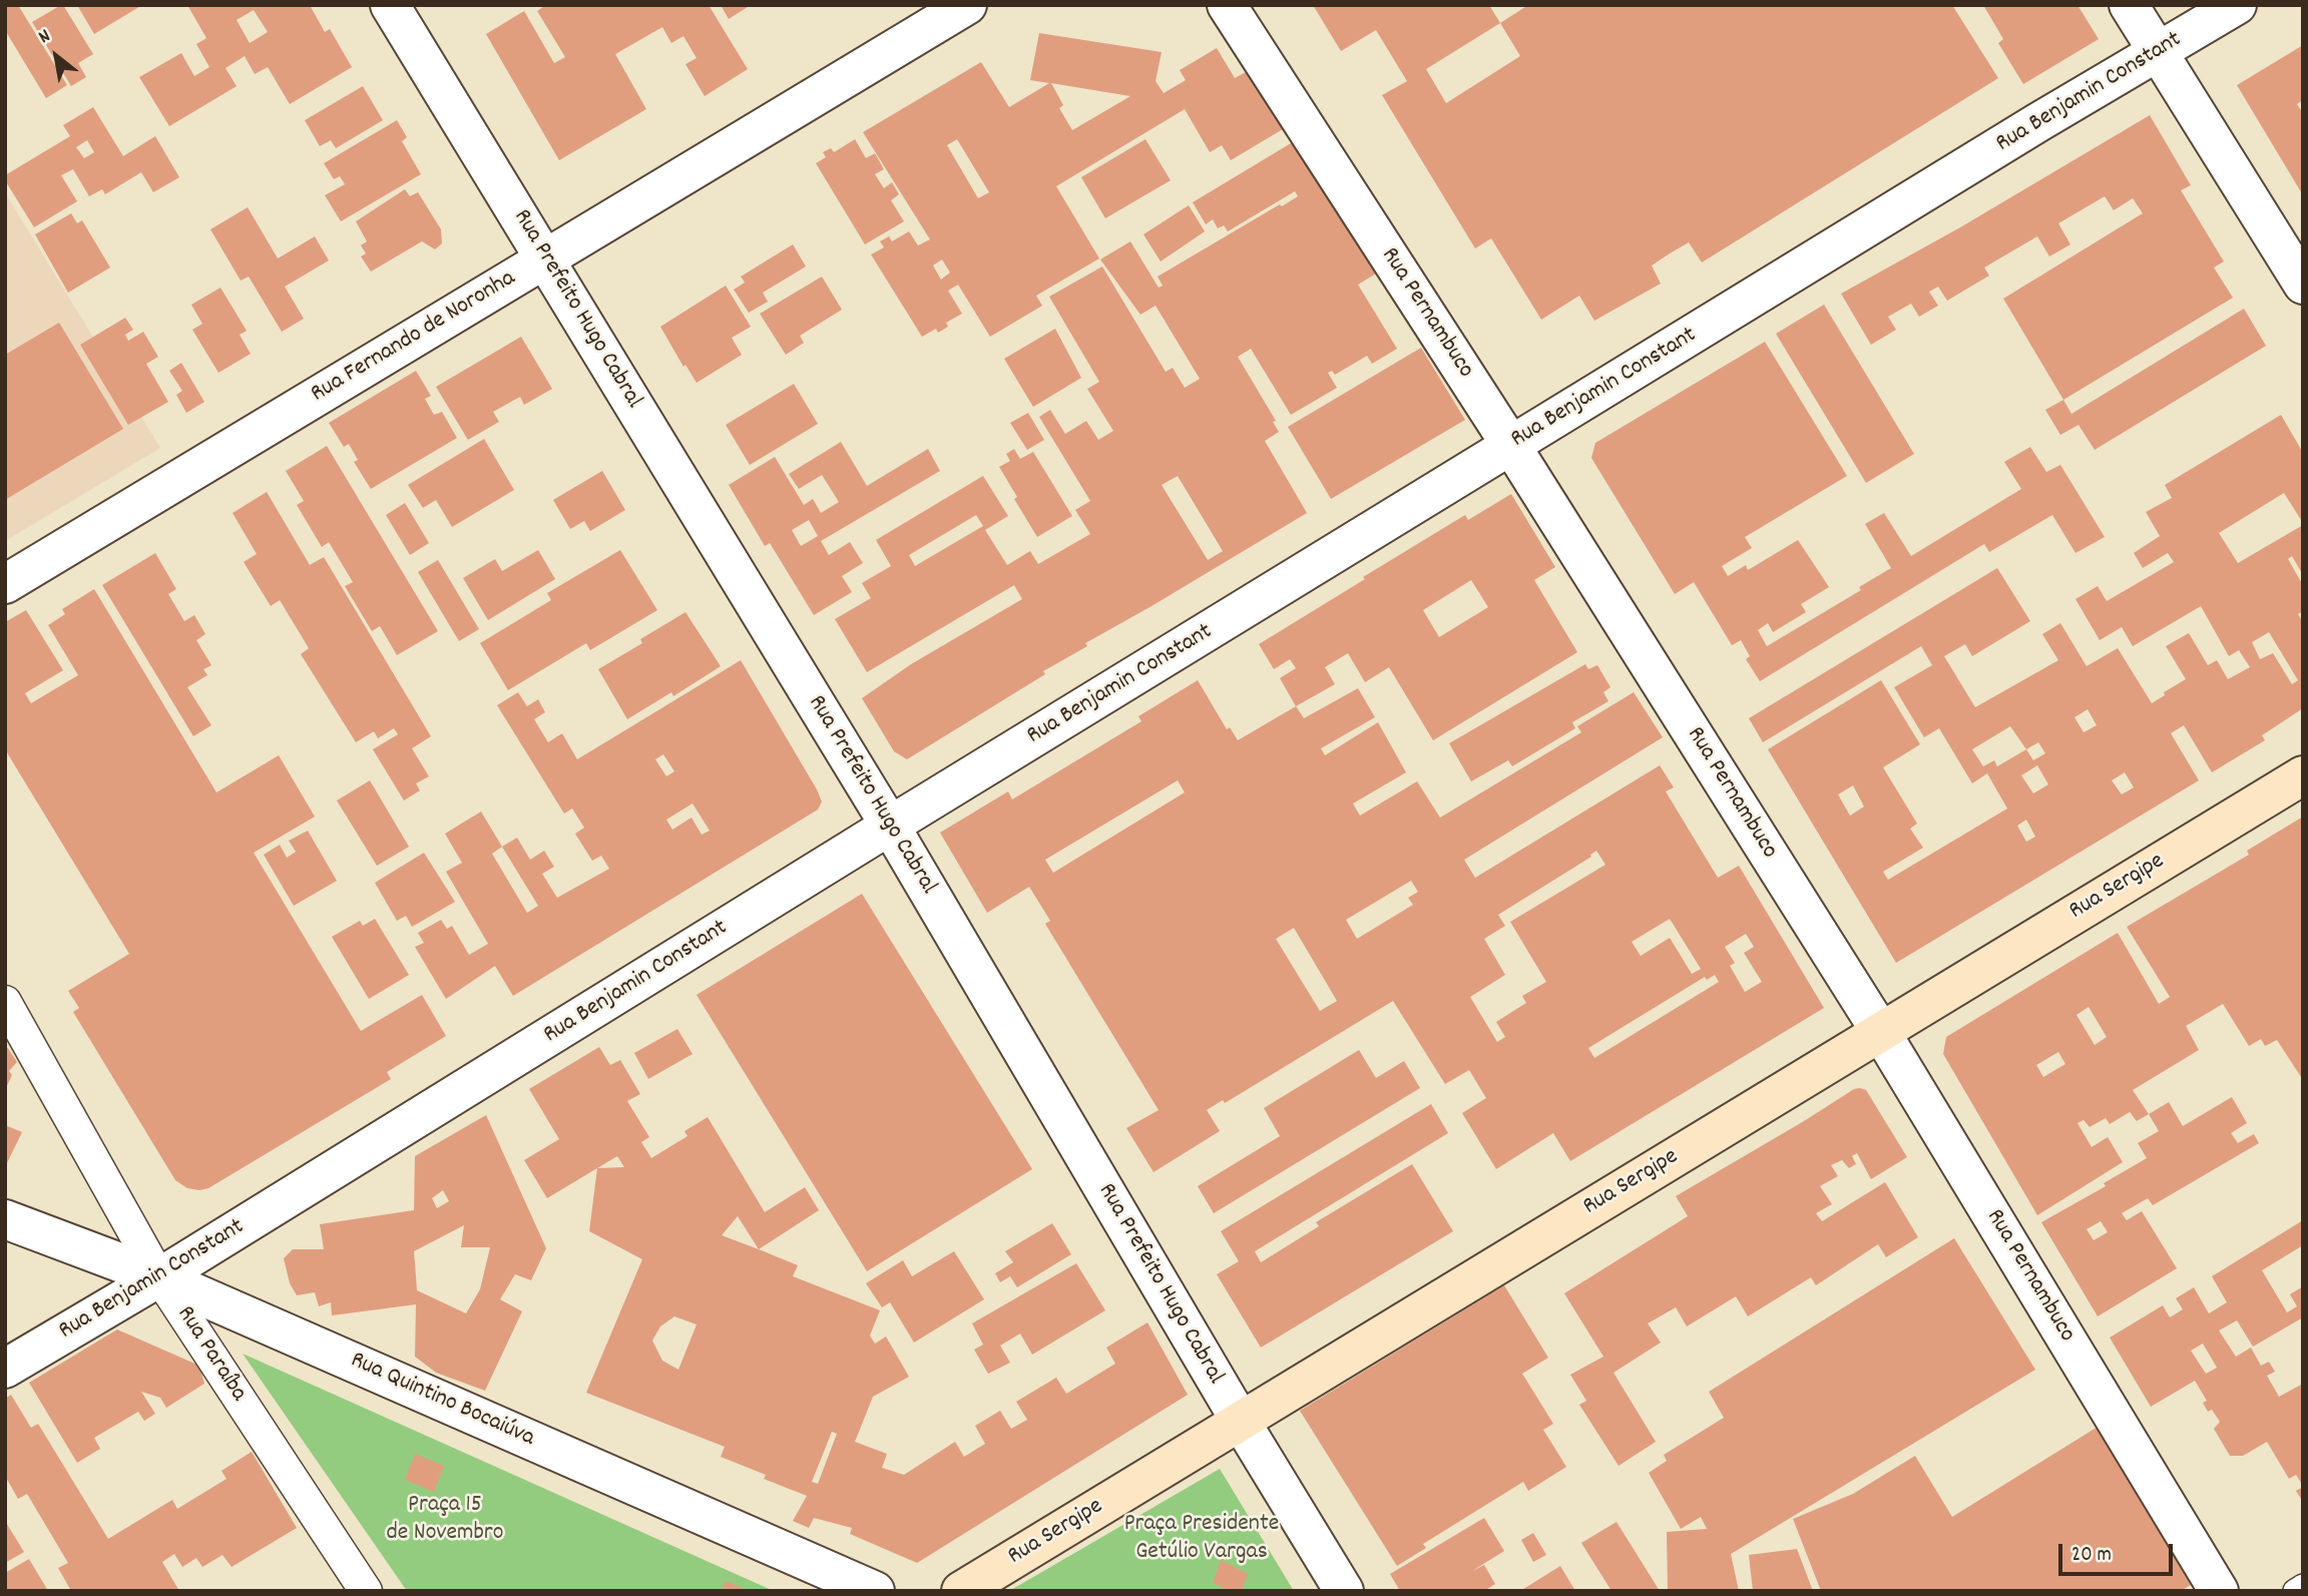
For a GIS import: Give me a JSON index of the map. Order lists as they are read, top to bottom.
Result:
{
  "streets": {
    "main road": ["Rua Sergipe"],
    "street": [
      "Rua Benjamin Constant",
      "Rua Prefeito Hugo Cabral",
      "Rua Pernambuco",
      "Rua Fernando de Noronha",
      "Rua Paraíba",
      "Rua Quintino Bocaiúva"
    ]
  },
  "crossings": [
    ["Rua Benjamin Constant", "Rua Prefeito Hugo Cabral"],
    ["Rua Benjamin Constant", "Rua Pernambuco"],
    ["Rua Benjamin Constant", "Rua Paraíba"],
    ["Rua Benjamin Constant", "Rua Quintino Bocaiúva"],
    ["Rua Prefeito Hugo Cabral", "Rua Fernando de Noronha"],
    ["Rua Prefeito Hugo Cabral", "Rua Sergipe"],
    ["Rua Pernambuco", "Rua Sergipe"],
    ["Rua Paraíba", "Rua Quintino Bocaiúva"]
  ],
  "parks": ["Praça 15 de Novembro", "Praça Presidente Getúlio Vargas"],
  "scale_bar": "20 m",
  "north": "top left"
}
